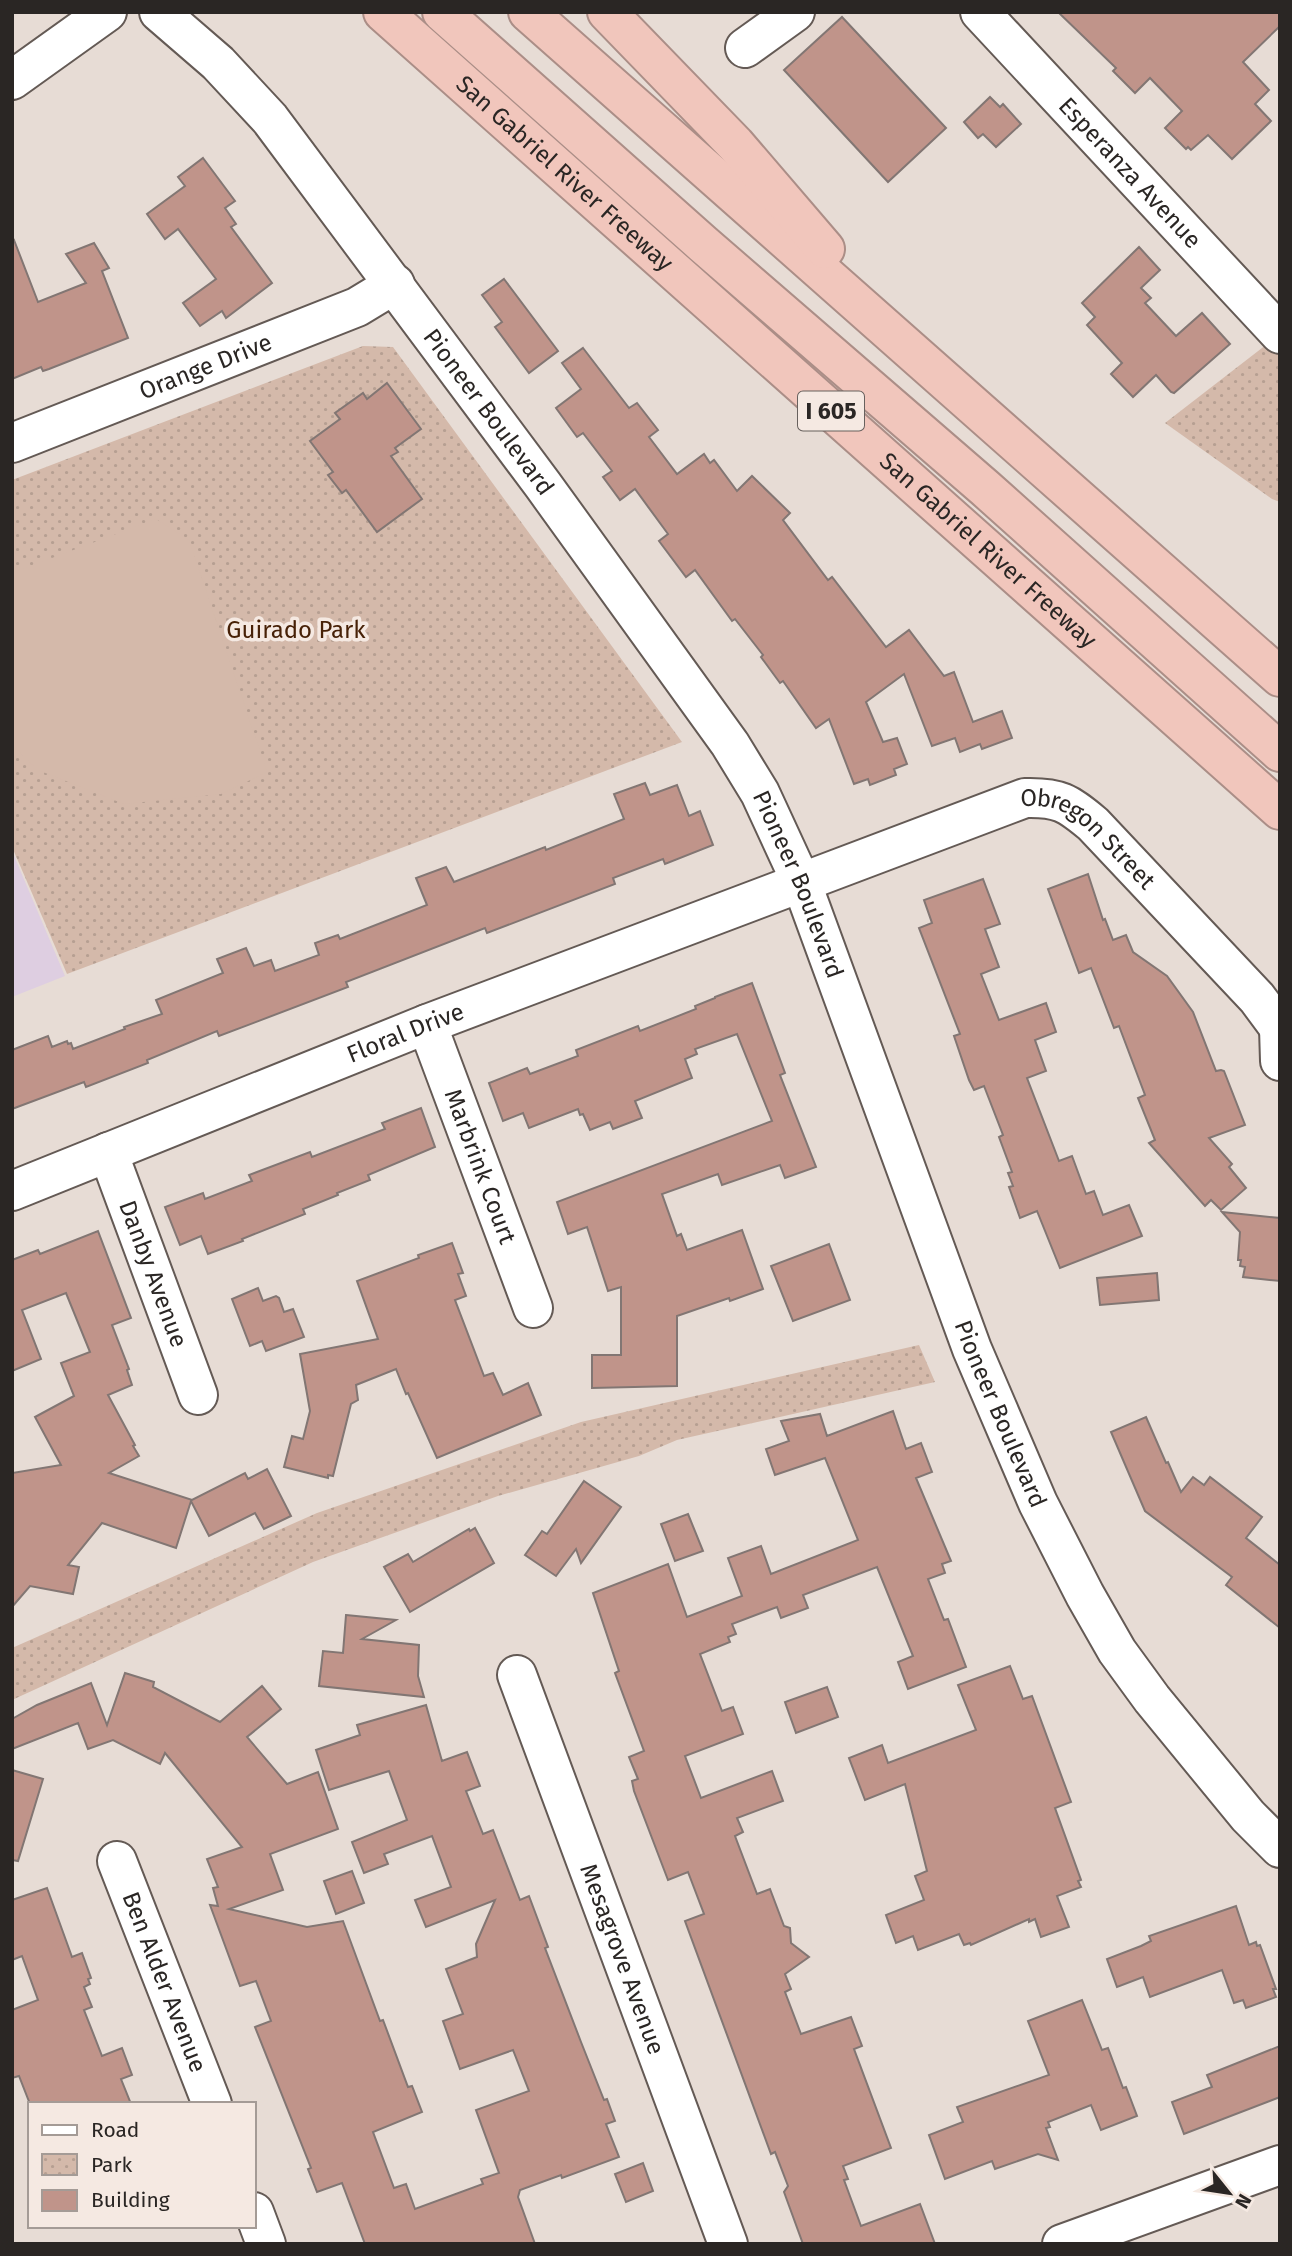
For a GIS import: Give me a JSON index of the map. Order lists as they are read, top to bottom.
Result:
{
  "streets": {
    "highway": ["San Gabriel River Freeway", "I 605"],
    "street": [
      "Esperanza Avenue",
      "Orange Drive",
      "Pioneer Boulevard",
      "Obregon Street",
      "Floral Drive",
      "Marbrink Court",
      "Danby Avenue",
      "Mesagrove Avenue",
      "Ben Alder Avenue"
    ]
  },
  "crossings": [
    ["Orange Drive", "Pioneer Boulevard"],
    ["Pioneer Boulevard", "Obregon Street"],
    ["Pioneer Boulevard", "Floral Drive"],
    ["Obregon Street", "Floral Drive"],
    ["Floral Drive", "Marbrink Court"],
    ["Floral Drive", "Danby Avenue"]
  ],
  "parks": ["Guirado Park"],
  "legend": ["Road", "Park", "Building"],
  "north": "bottom right"
}
